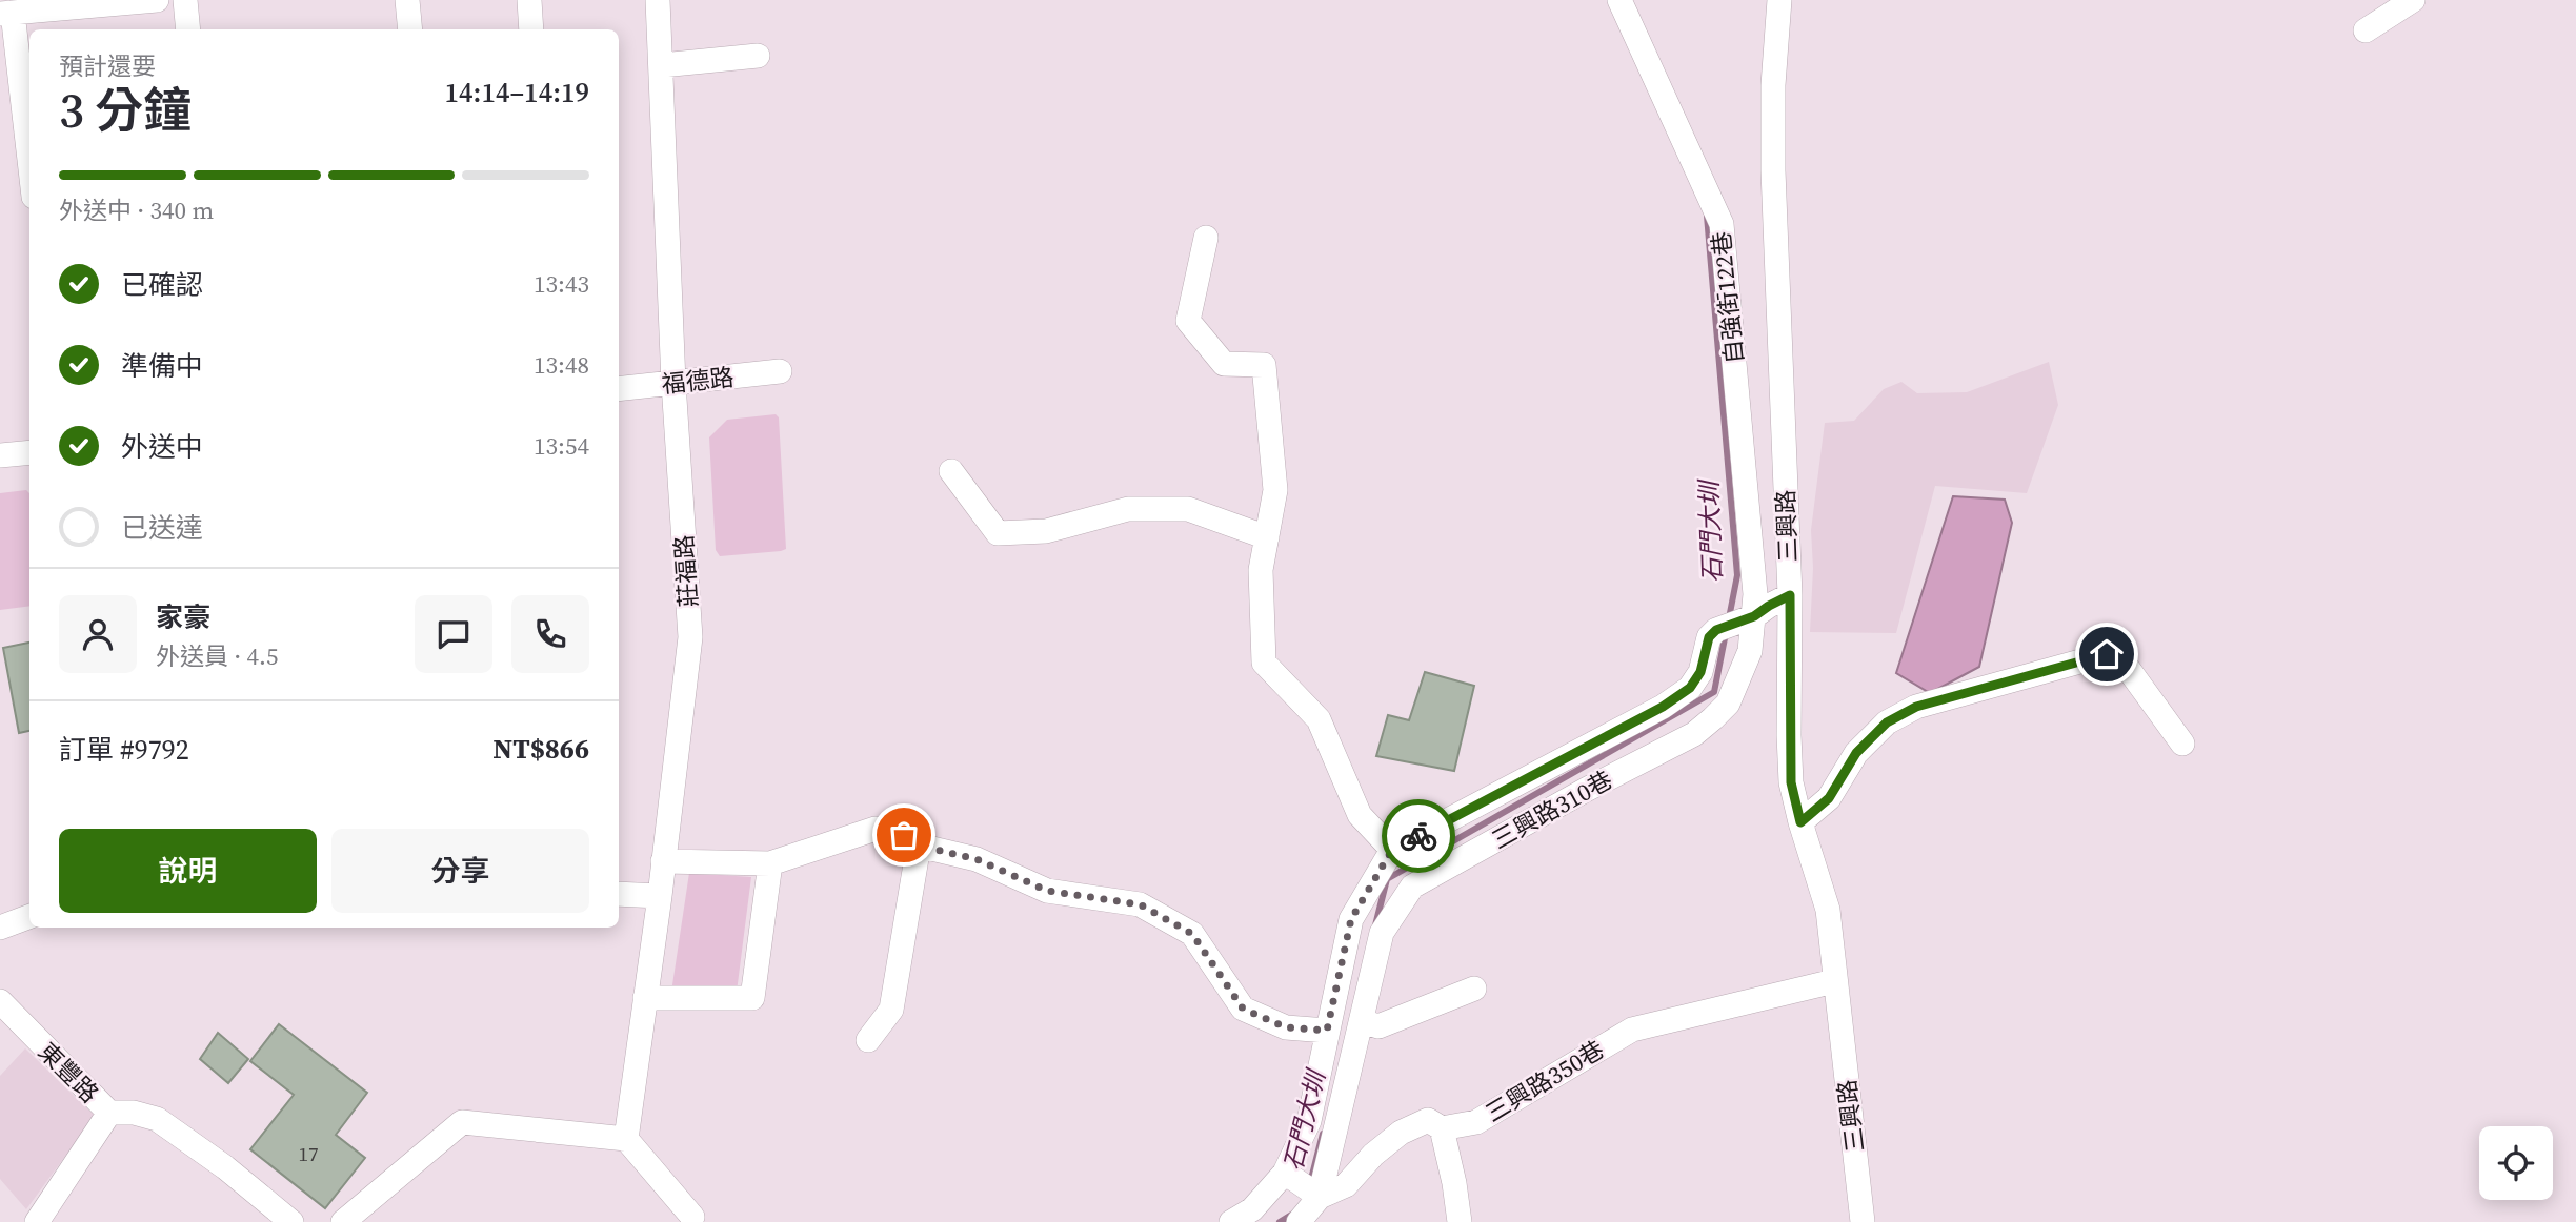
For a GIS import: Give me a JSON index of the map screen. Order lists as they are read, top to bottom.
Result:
{
  "streets": {
    "street": [
      "自強街122巷",
      "福德路",
      "三興路",
      "莊福路",
      "三興路310巷",
      "東豐路",
      "三興路350巷"
    ]
  },
  "crossings": [
    ["自強街122巷", "三興路310巷"],
    ["福德路", "莊福路"],
    ["三興路", "三興路310巷"],
    ["三興路", "三興路350巷"],
    ["三興路310巷", "三興路350巷"]
  ],
  "water": ["石門大圳"],
  "house_numbers": ["17"],
  "page": {
    "heading": ["3 分鐘", "預計還要", "14:14–14:19"],
    "panel": [
      "家豪",
      "外送員 · 4.5",
      "訂單 #9792",
      "NT$866"
    ],
    "bar": "外送中 · 340 m",
    "list": [
      ["已確認", "13:43"],
      ["準備中", "13:48"],
      ["外送中", "13:54"],
      "已送達"
    ],
    "buttons": ["說明", "分享"]
  }
}
